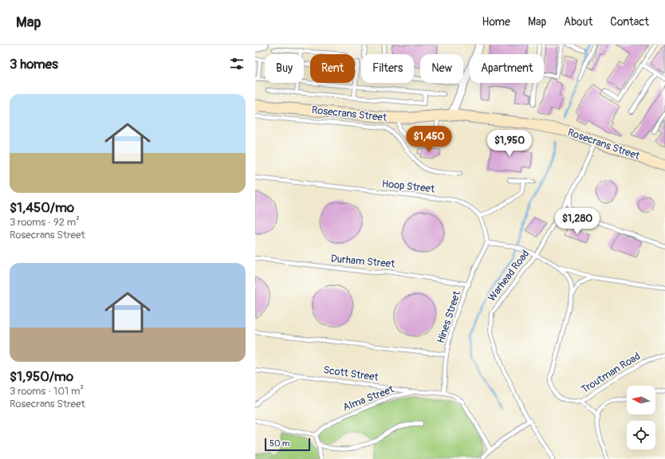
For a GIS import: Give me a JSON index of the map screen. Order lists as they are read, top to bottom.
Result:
{
  "streets": {
    "street": ["Rosecrans Street"],
    "lane": [
      "Hoop Street",
      "Durham Street",
      "Warhead Road",
      "Hines Street",
      "Troutman Road",
      "Scott Street",
      "Alma Street"
    ]
  },
  "crossings": [
    ["Rosecrans Street", "Warhead Road"],
    ["Durham Street", "Hines Street"],
    ["Warhead Road", "Troutman Road"],
    ["Hines Street", "Scott Street"],
    ["Scott Street", "Alma Street"]
  ],
  "scale_bar": "50 m",
  "north": "left",
  "page": {
    "header": "Map",
    "nav": [
      "Home",
      "Map",
      "About",
      "Contact"
    ],
    "heading": "3 homes",
    "chip": [
      "Buy",
      "Rent",
      "Filters",
      "New",
      "Apartment"
    ],
    "list": [
      {
        "name": "$1,450/mo",
        "note": "3 rooms · 92 m² · Rosecrans Street"
      },
      {
        "name": "$1,950/mo",
        "note": "3 rooms · 101 m² · Rosecrans Street"
      }
    ],
    "price": ["$1,450", "$1,950", "$1,280"],
    "scale": "50 m"
  }
}
